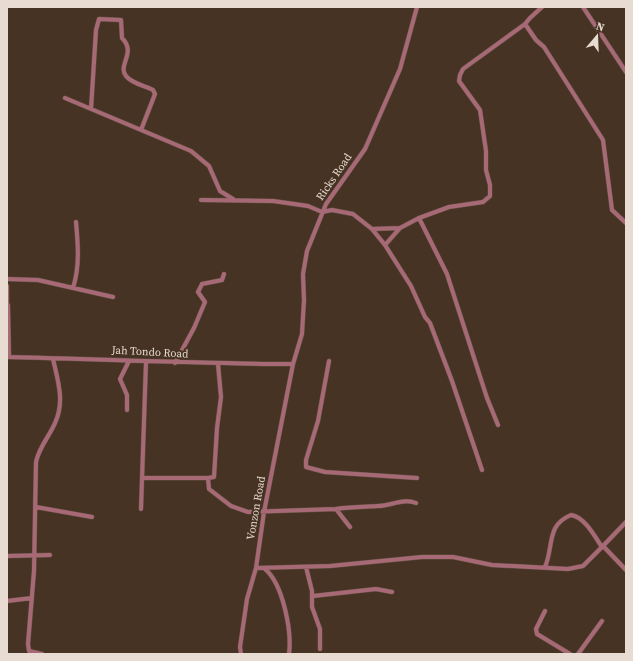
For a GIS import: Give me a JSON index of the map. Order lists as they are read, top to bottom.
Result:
{
  "streets": {
    "street": ["Ricks Road", "Jah Tondo Road", "Vonzon Road"]
  },
  "crossings": [
    ["Ricks Road", "Jah Tondo Road"],
    ["Ricks Road", "Vonzon Road"],
    ["Jah Tondo Road", "Vonzon Road"]
  ],
  "north": "top"
}
